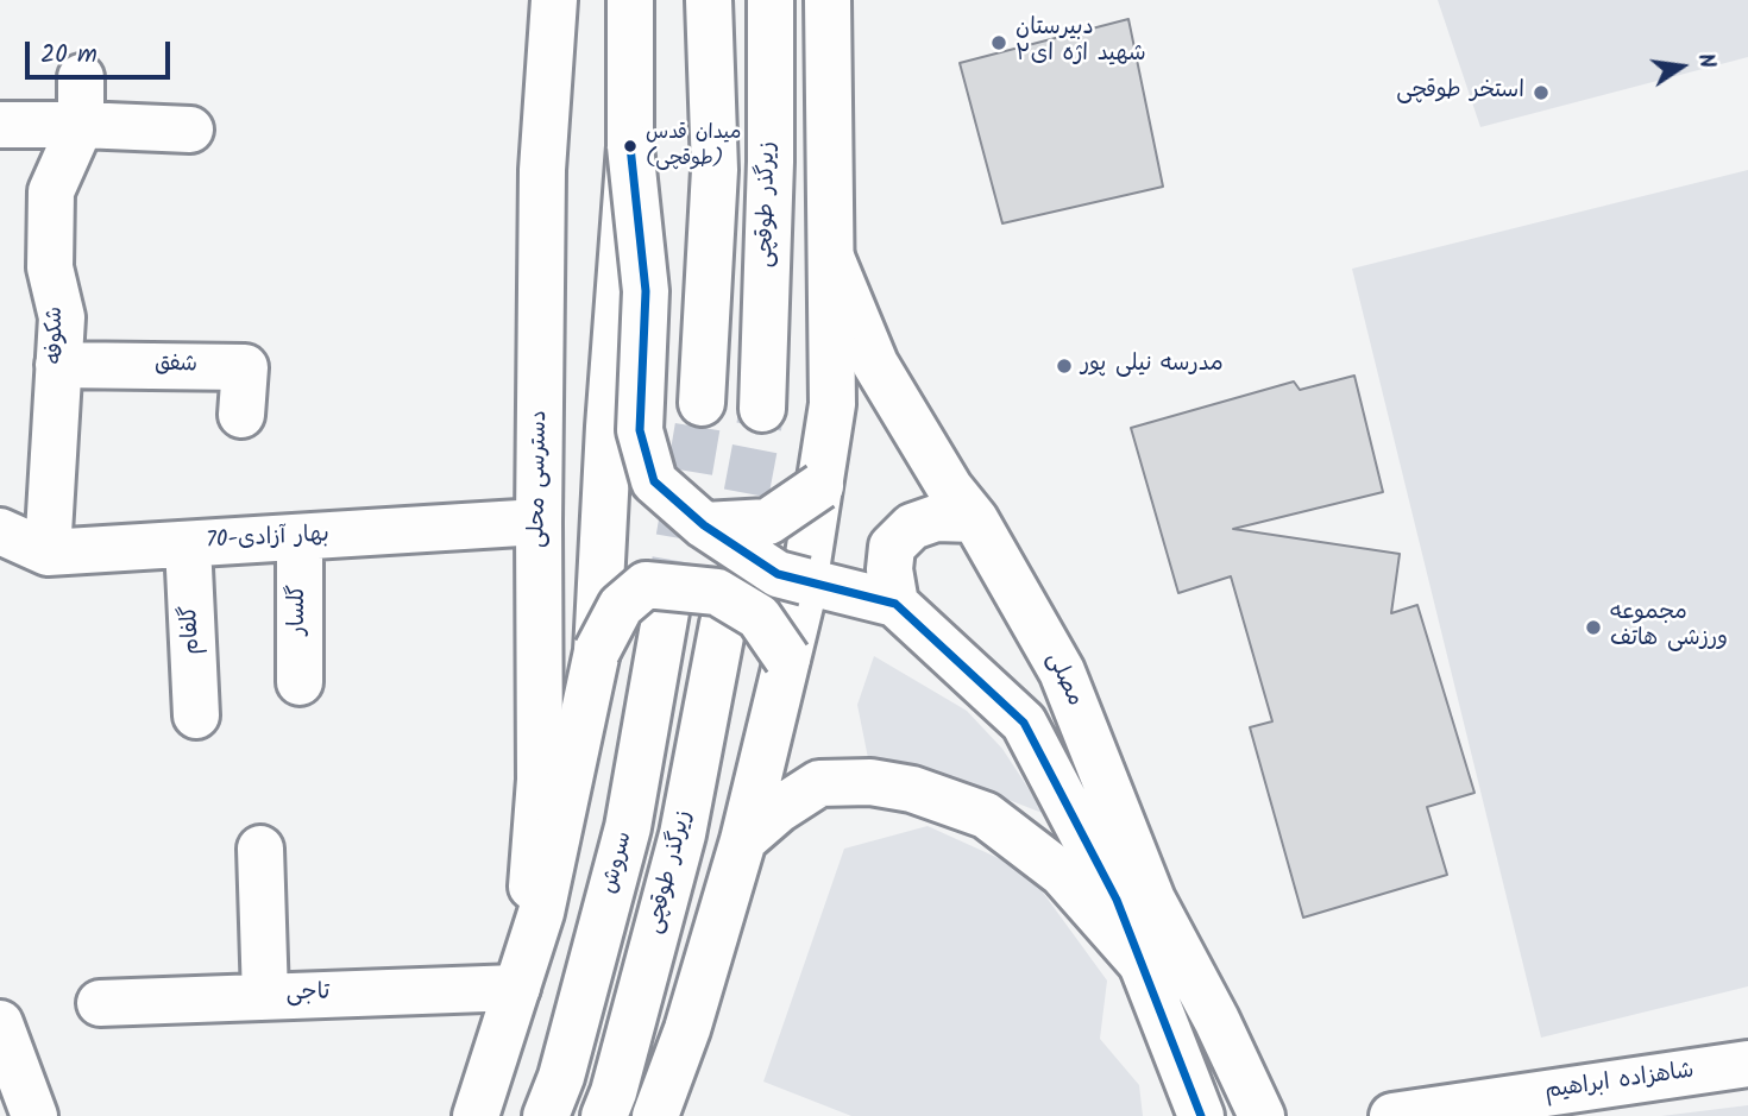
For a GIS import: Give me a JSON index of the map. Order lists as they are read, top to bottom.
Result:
{
  "streets": {
    "main road": [
      "زیرگذر طوقچی",
      "شکوفه",
      "شفق",
      "دسترسی محلی",
      "70-بهار آزادی",
      "گلسار",
      "گلفام",
      "مصلی",
      "سروش",
      "تاجی",
      "شاهزاده ابراهیم"
    ]
  },
  "crossings": [
    ["شکوفه", "شفق"],
    ["شکوفه", "70-بهار آزادی"],
    ["دسترسی محلی", "70-بهار آزادی"],
    ["دسترسی محلی", "تاجی"],
    ["70-بهار آزادی", "گلسار"],
    ["70-بهار آزادی", "گلفام"]
  ],
  "places": [
    "دبیرستان شهید اژه ای۲",
    "استخر طوقچی",
    "میدان قدس (طوقچی)",
    "مدرسه نیلی پور",
    "مجموعه ورزشی هاتف"
  ],
  "scale_bar": "20 m",
  "north": "right"
}
